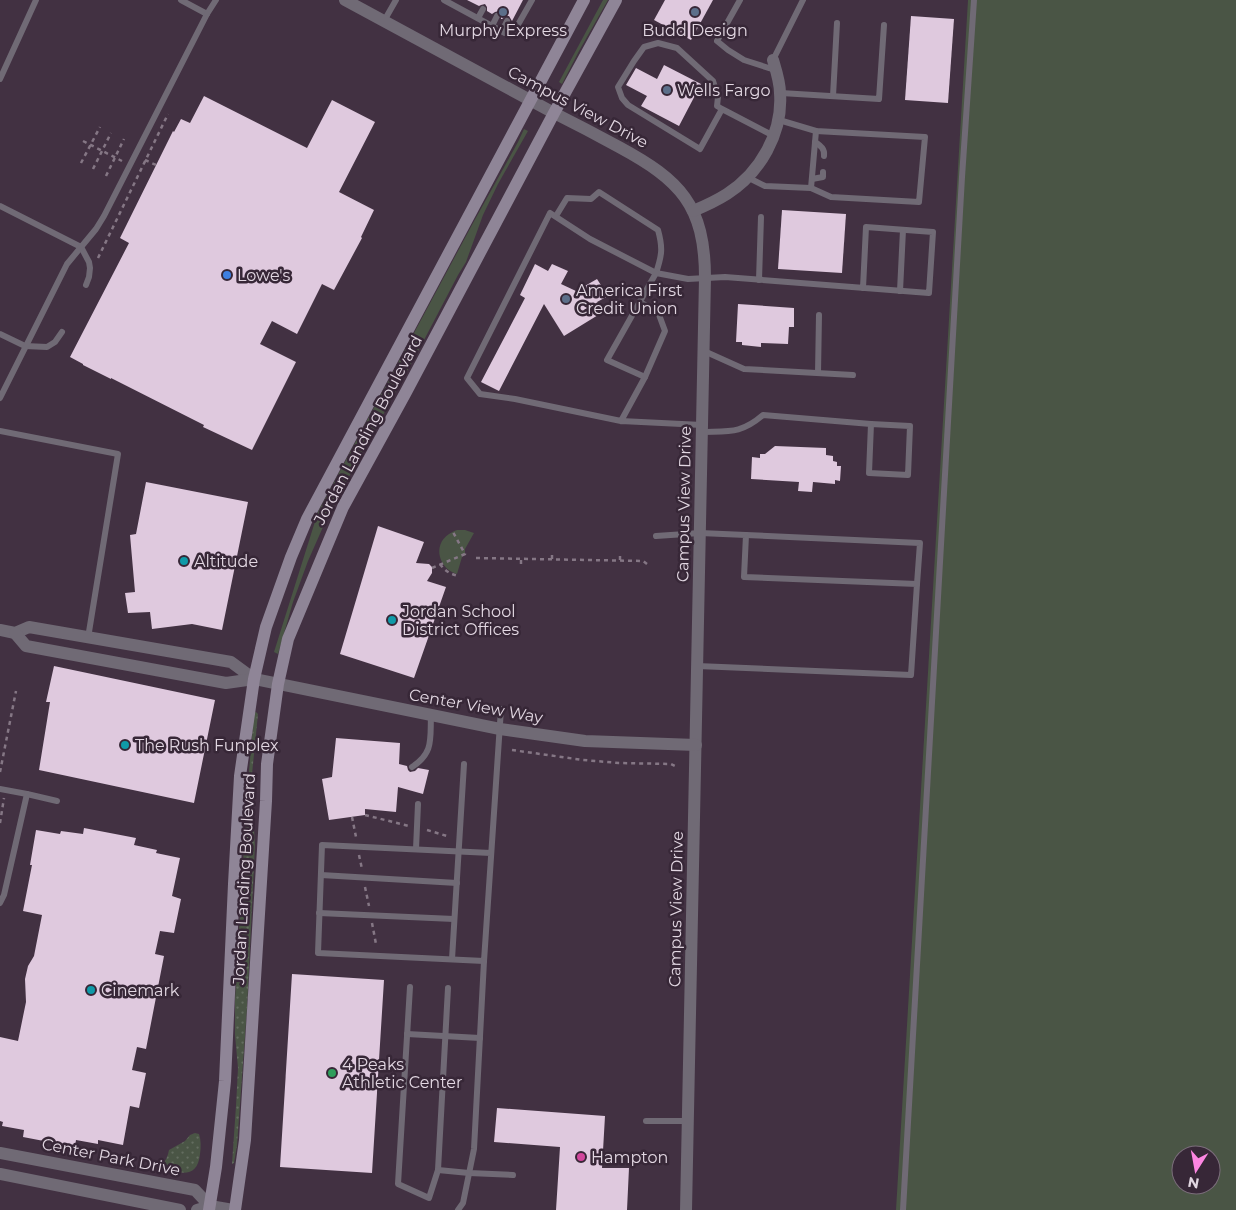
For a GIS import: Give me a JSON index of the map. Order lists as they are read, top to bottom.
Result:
{
  "streets": {
    "main road": ["Jordan Landing Boulevard"],
    "street": ["Campus View Drive", "Center View Way", "Center Park Drive"]
  },
  "crossings": [
    ["Campus View Drive", "Jordan Landing Boulevard"],
    ["Campus View Drive", "Center View Way"],
    ["Jordan Landing Boulevard", "Center View Way"],
    ["Jordan Landing Boulevard", "Center Park Drive"]
  ],
  "places": [
    "Murphy Express",
    "Budd Design",
    "Wells Fargo",
    "Lowe's",
    "America First Credit Union",
    "Altitude",
    "Jordan School District Offices",
    "The Rush Funplex",
    "Cinemark",
    "4 Peaks Athletic Center",
    "Hampton"
  ],
  "north": "bottom"
}
